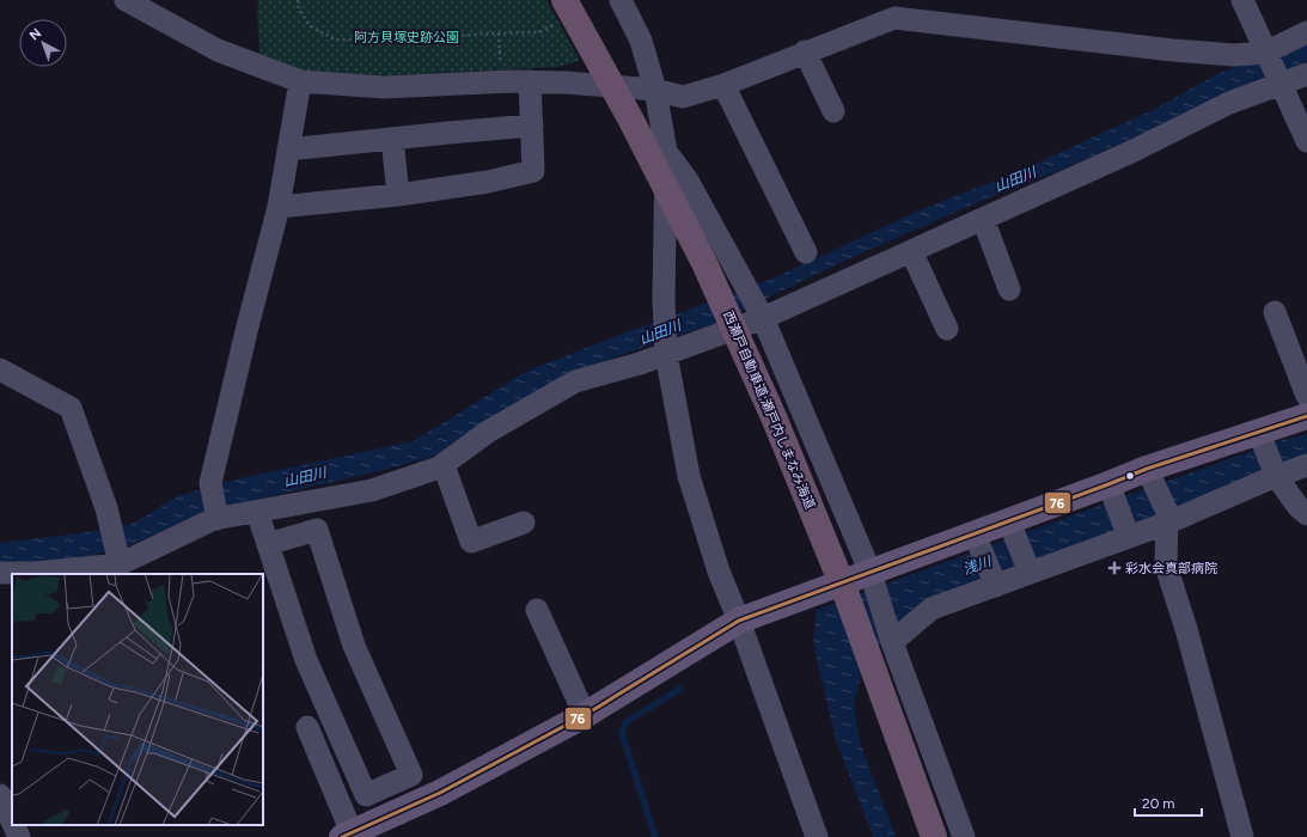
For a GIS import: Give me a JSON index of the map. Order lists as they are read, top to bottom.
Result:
{
  "streets": {
    "highway": ["西瀬戸自動車道;瀬戸内しまなみ海道"]
  },
  "water": ["山田川", "浅川"],
  "parks": ["阿方貝塚史跡公園"],
  "places": {
    "health": ["彩水会真部病院"]
  },
  "lines": ["transit line 76"],
  "scale_bar": "20 m",
  "north": "top left"
}
